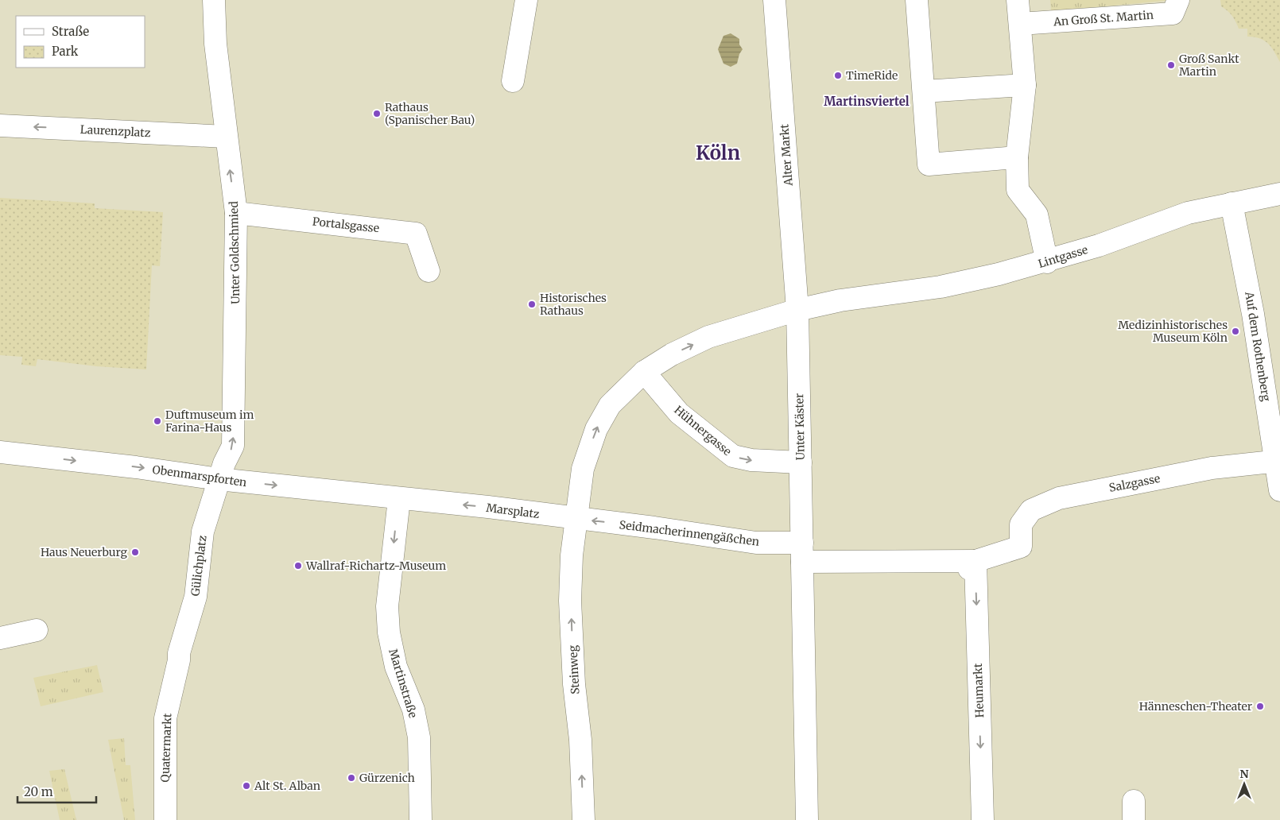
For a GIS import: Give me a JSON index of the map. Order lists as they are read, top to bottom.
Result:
{
  "streets": {
    "street": [
      "An Groß St. Martin",
      "Laurenzplatz",
      "Alter Markt",
      "Portalsgasse",
      "Unter Goldschmied",
      "Lintgasse",
      "Auf dem Rothenberg",
      "Unter Käster",
      "Hühnergasse",
      "Obenmarspforten",
      "Salzgasse",
      "Marsplatz",
      "Seidmacherinnengäßchen",
      "Gülichplatz",
      "Steinweg",
      "Martinstraße",
      "Heumarkt",
      "Quatermarkt"
    ]
  },
  "crossings": [
    ["Laurenzplatz", "Unter Goldschmied"],
    ["Alter Markt", "Lintgasse"],
    ["Alter Markt", "Unter Käster"],
    ["Portalsgasse", "Unter Goldschmied"],
    ["Unter Goldschmied", "Obenmarspforten"],
    ["Unter Goldschmied", "Gülichplatz"],
    ["Lintgasse", "Auf dem Rothenberg"],
    ["Lintgasse", "Unter Käster"],
    ["Auf dem Rothenberg", "Salzgasse"],
    ["Unter Käster", "Hühnergasse"],
    ["Unter Käster", "Seidmacherinnengäßchen"],
    ["Obenmarspforten", "Marsplatz"],
    ["Obenmarspforten", "Gülichplatz"],
    ["Obenmarspforten", "Martinstraße"],
    ["Salzgasse", "Heumarkt"],
    ["Marsplatz", "Seidmacherinnengäßchen"],
    ["Marsplatz", "Steinweg"],
    ["Marsplatz", "Martinstraße"],
    ["Seidmacherinnengäßchen", "Steinweg"],
    ["Gülichplatz", "Quatermarkt"]
  ],
  "one_way": [
    "Laurenzplatz",
    "Unter Goldschmied",
    "Hühnergasse",
    "Obenmarspforten",
    "Marsplatz",
    "Seidmacherinnengäßchen",
    "Steinweg",
    "Martinstraße"
  ],
  "districts": ["Martinsviertel", "Köln"],
  "places": [
    "Groß Sankt Martin",
    "TimeRide",
    "Rathaus (Spanischer Bau)",
    "Historisches Rathaus",
    "Medizinhistorisches Museum Köln",
    "Duftmuseum im Farina-Haus",
    "Haus Neuerburg",
    "Wallraf-Richartz-Museum",
    "Hänneschen-Theater",
    "Gürzenich",
    "Alt St. Alban"
  ],
  "legend": ["Straße", "Park"],
  "scale_bar": "20 m",
  "north": "top"
}
